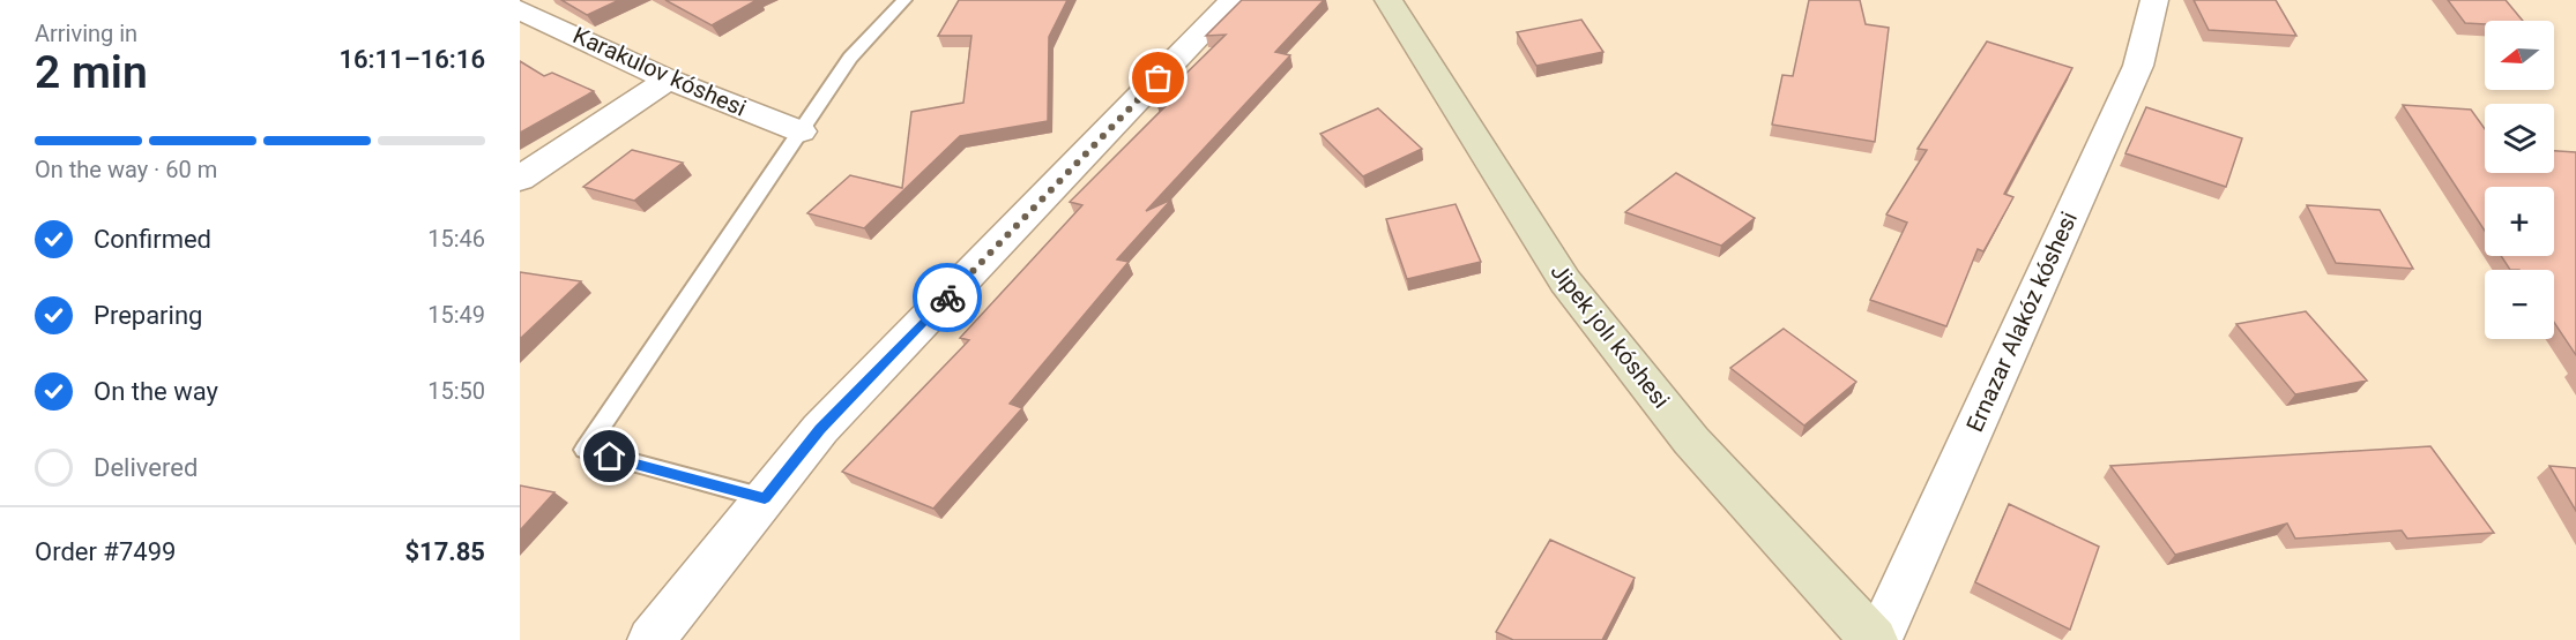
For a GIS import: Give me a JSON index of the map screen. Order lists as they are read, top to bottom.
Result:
{
  "streets": {
    "street": ["Karakulov kóshesi", "Ernazar Alakóz kóshesi", "Jipek jolı kóshesi"]
  },
  "crossings": [
    ["Ernazar Alakóz kóshesi", "Jipek jolı kóshesi"]
  ],
  "north": "left",
  "page": {
    "heading": ["2 min", "Arriving in", "16:11–16:16"],
    "panel": ["Order #7499", "$17.85"],
    "map_buttons": ["+", "−"],
    "bar": "On the way · 60 m",
    "list": [
      ["Confirmed", "15:46"],
      ["Preparing", "15:49"],
      ["On the way", "15:50"],
      "Delivered"
    ]
  }
}
